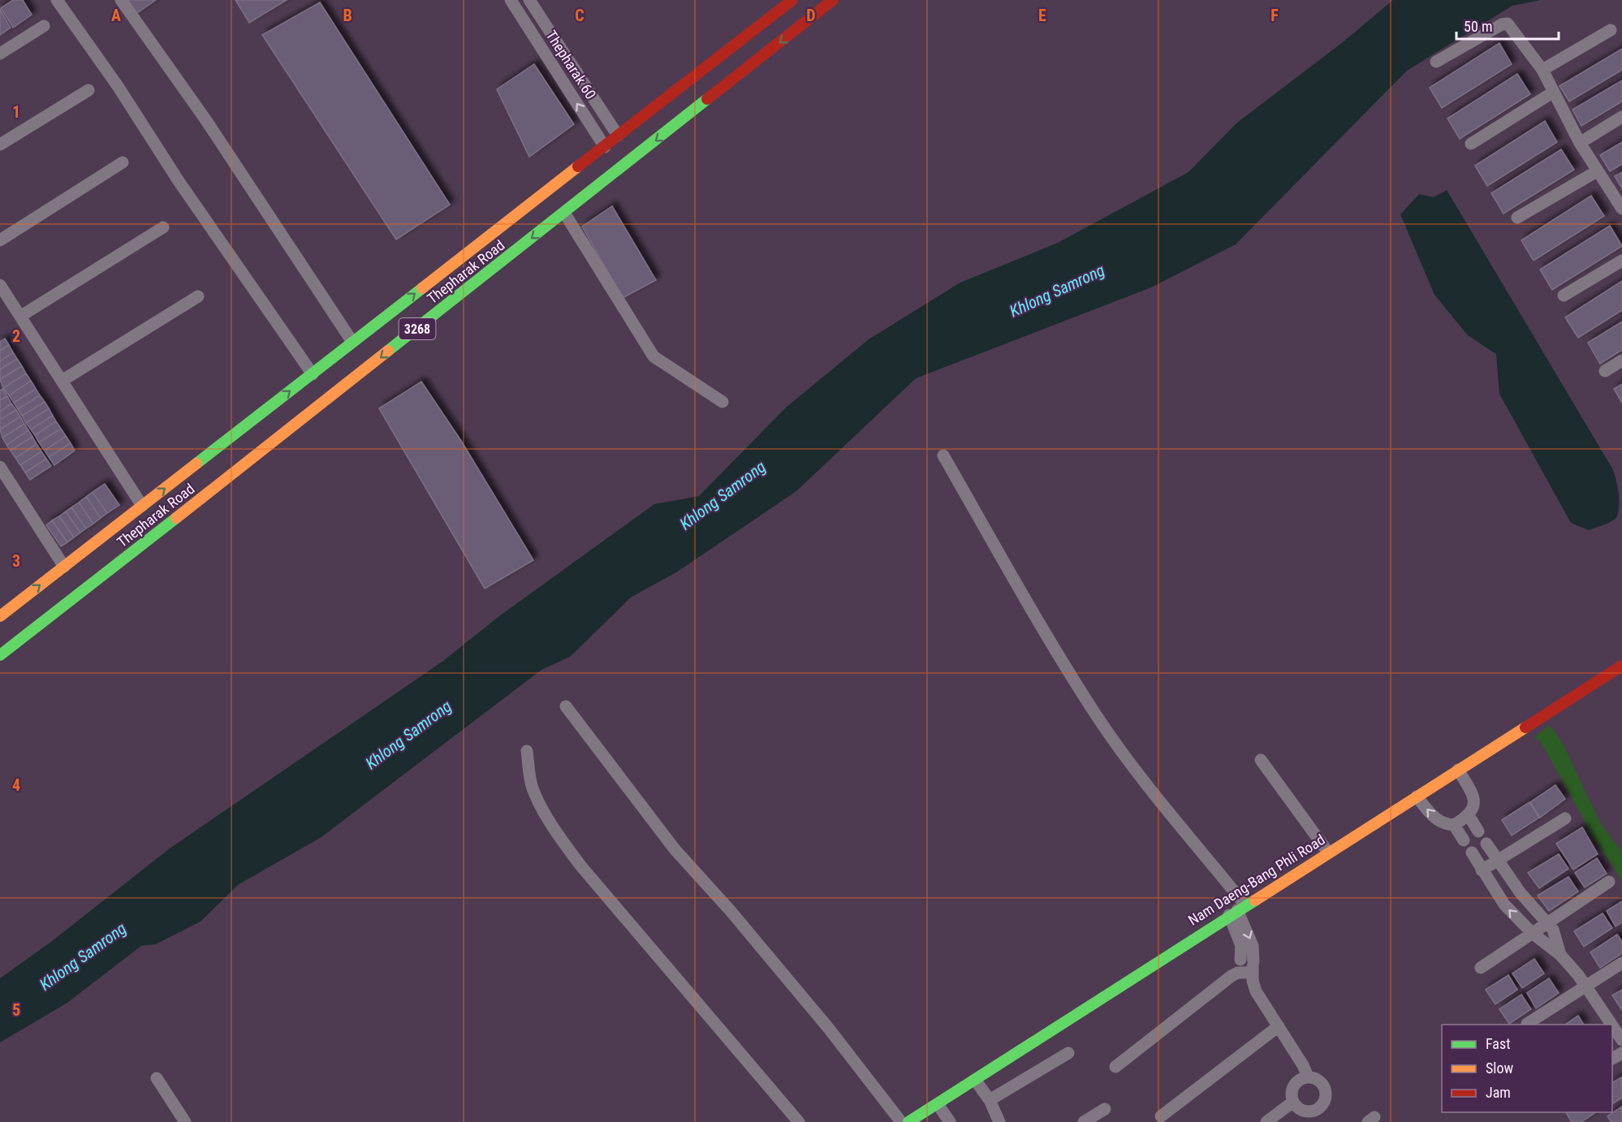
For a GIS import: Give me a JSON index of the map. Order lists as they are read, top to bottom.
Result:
{
  "streets": {
    "main road": ["Thepharak Road", "3268", "Nam Daeng-Bang Phli Road"],
    "street": ["Thepharak 60"]
  },
  "crossings": [
    ["Thepharak 60", "Thepharak Road"]
  ],
  "water": ["Khlong Samrong"],
  "legend": ["Fast", "Slow", "Jam"],
  "scale_bar": "50 m",
  "grid": {
    "columns": [
      "A",
      "B",
      "C",
      "D",
      "E",
      "F"
    ],
    "rows": [
      "1",
      "2",
      "3",
      "4",
      "5"
    ]
  }
}
